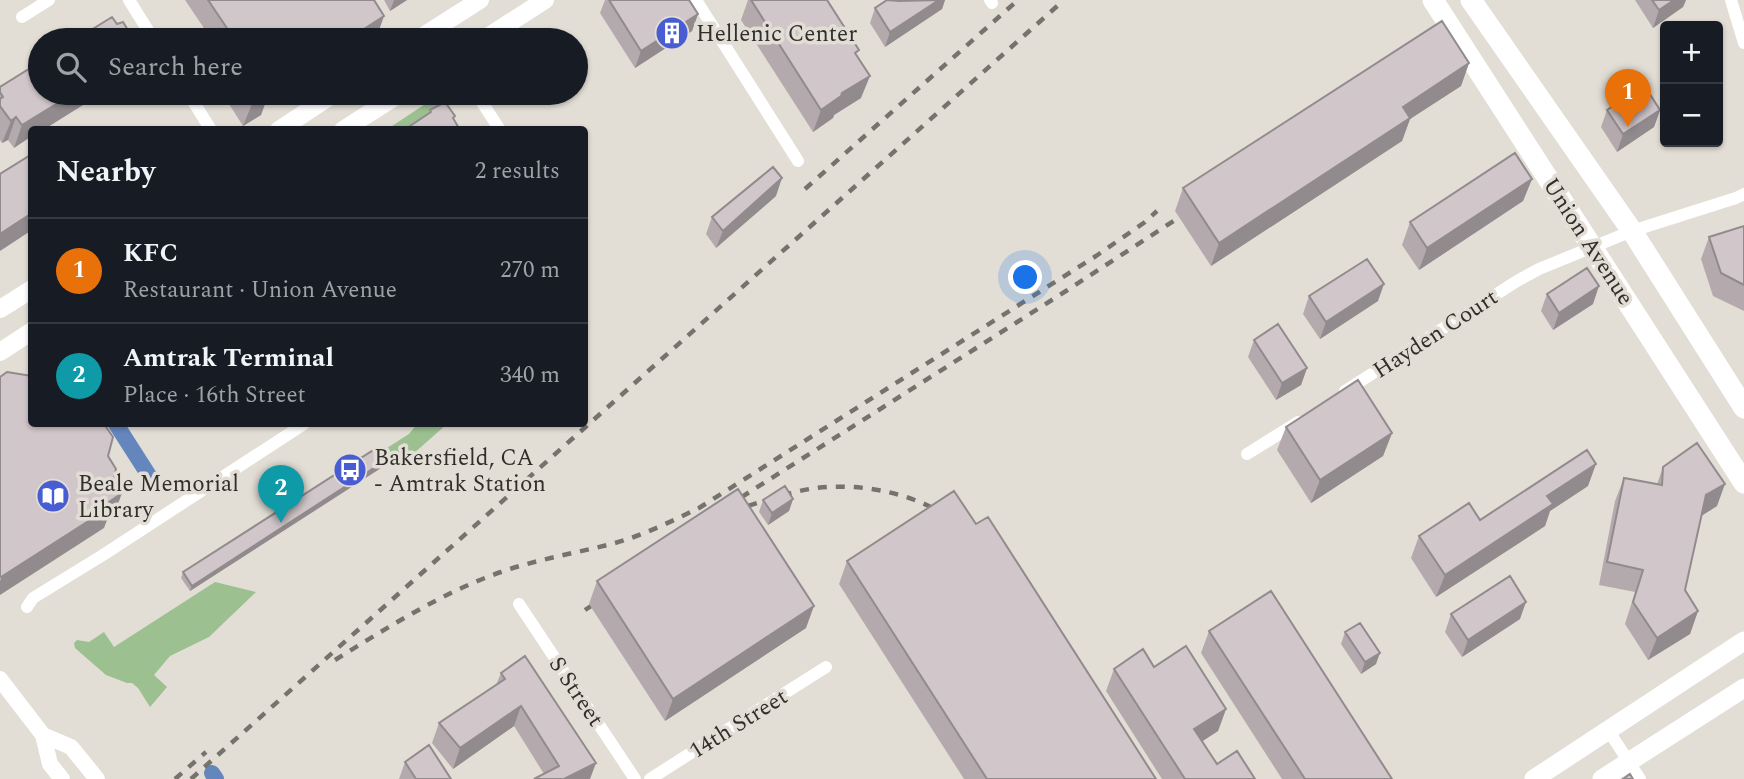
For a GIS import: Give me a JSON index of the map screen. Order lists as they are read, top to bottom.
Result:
{
  "streets": {
    "highway": ["Union Avenue"],
    "street": ["Hayden Court", "S Street", "14th Street"]
  },
  "crossings": [
    ["Union Avenue", "Hayden Court"]
  ],
  "places": {
    "building": ["Hellenic Center"],
    "bus stop": ["Bakersfield, CA - Amtrak Station"],
    "library": ["Beale Memorial Library"]
  },
  "page": {
    "map_buttons": ["+", "−"],
    "search": "Search here",
    "pins": ["1", "2"],
    "heading": ["Nearby", "2 results"],
    "list": [
      {
        "mark": "1",
        "name": "KFC",
        "note": "Restaurant · Union Avenue",
        "value": "270 m"
      },
      {
        "mark": "2",
        "name": "Amtrak Terminal",
        "note": "Place · 16th Street",
        "value": "340 m"
      }
    ]
  }
}
